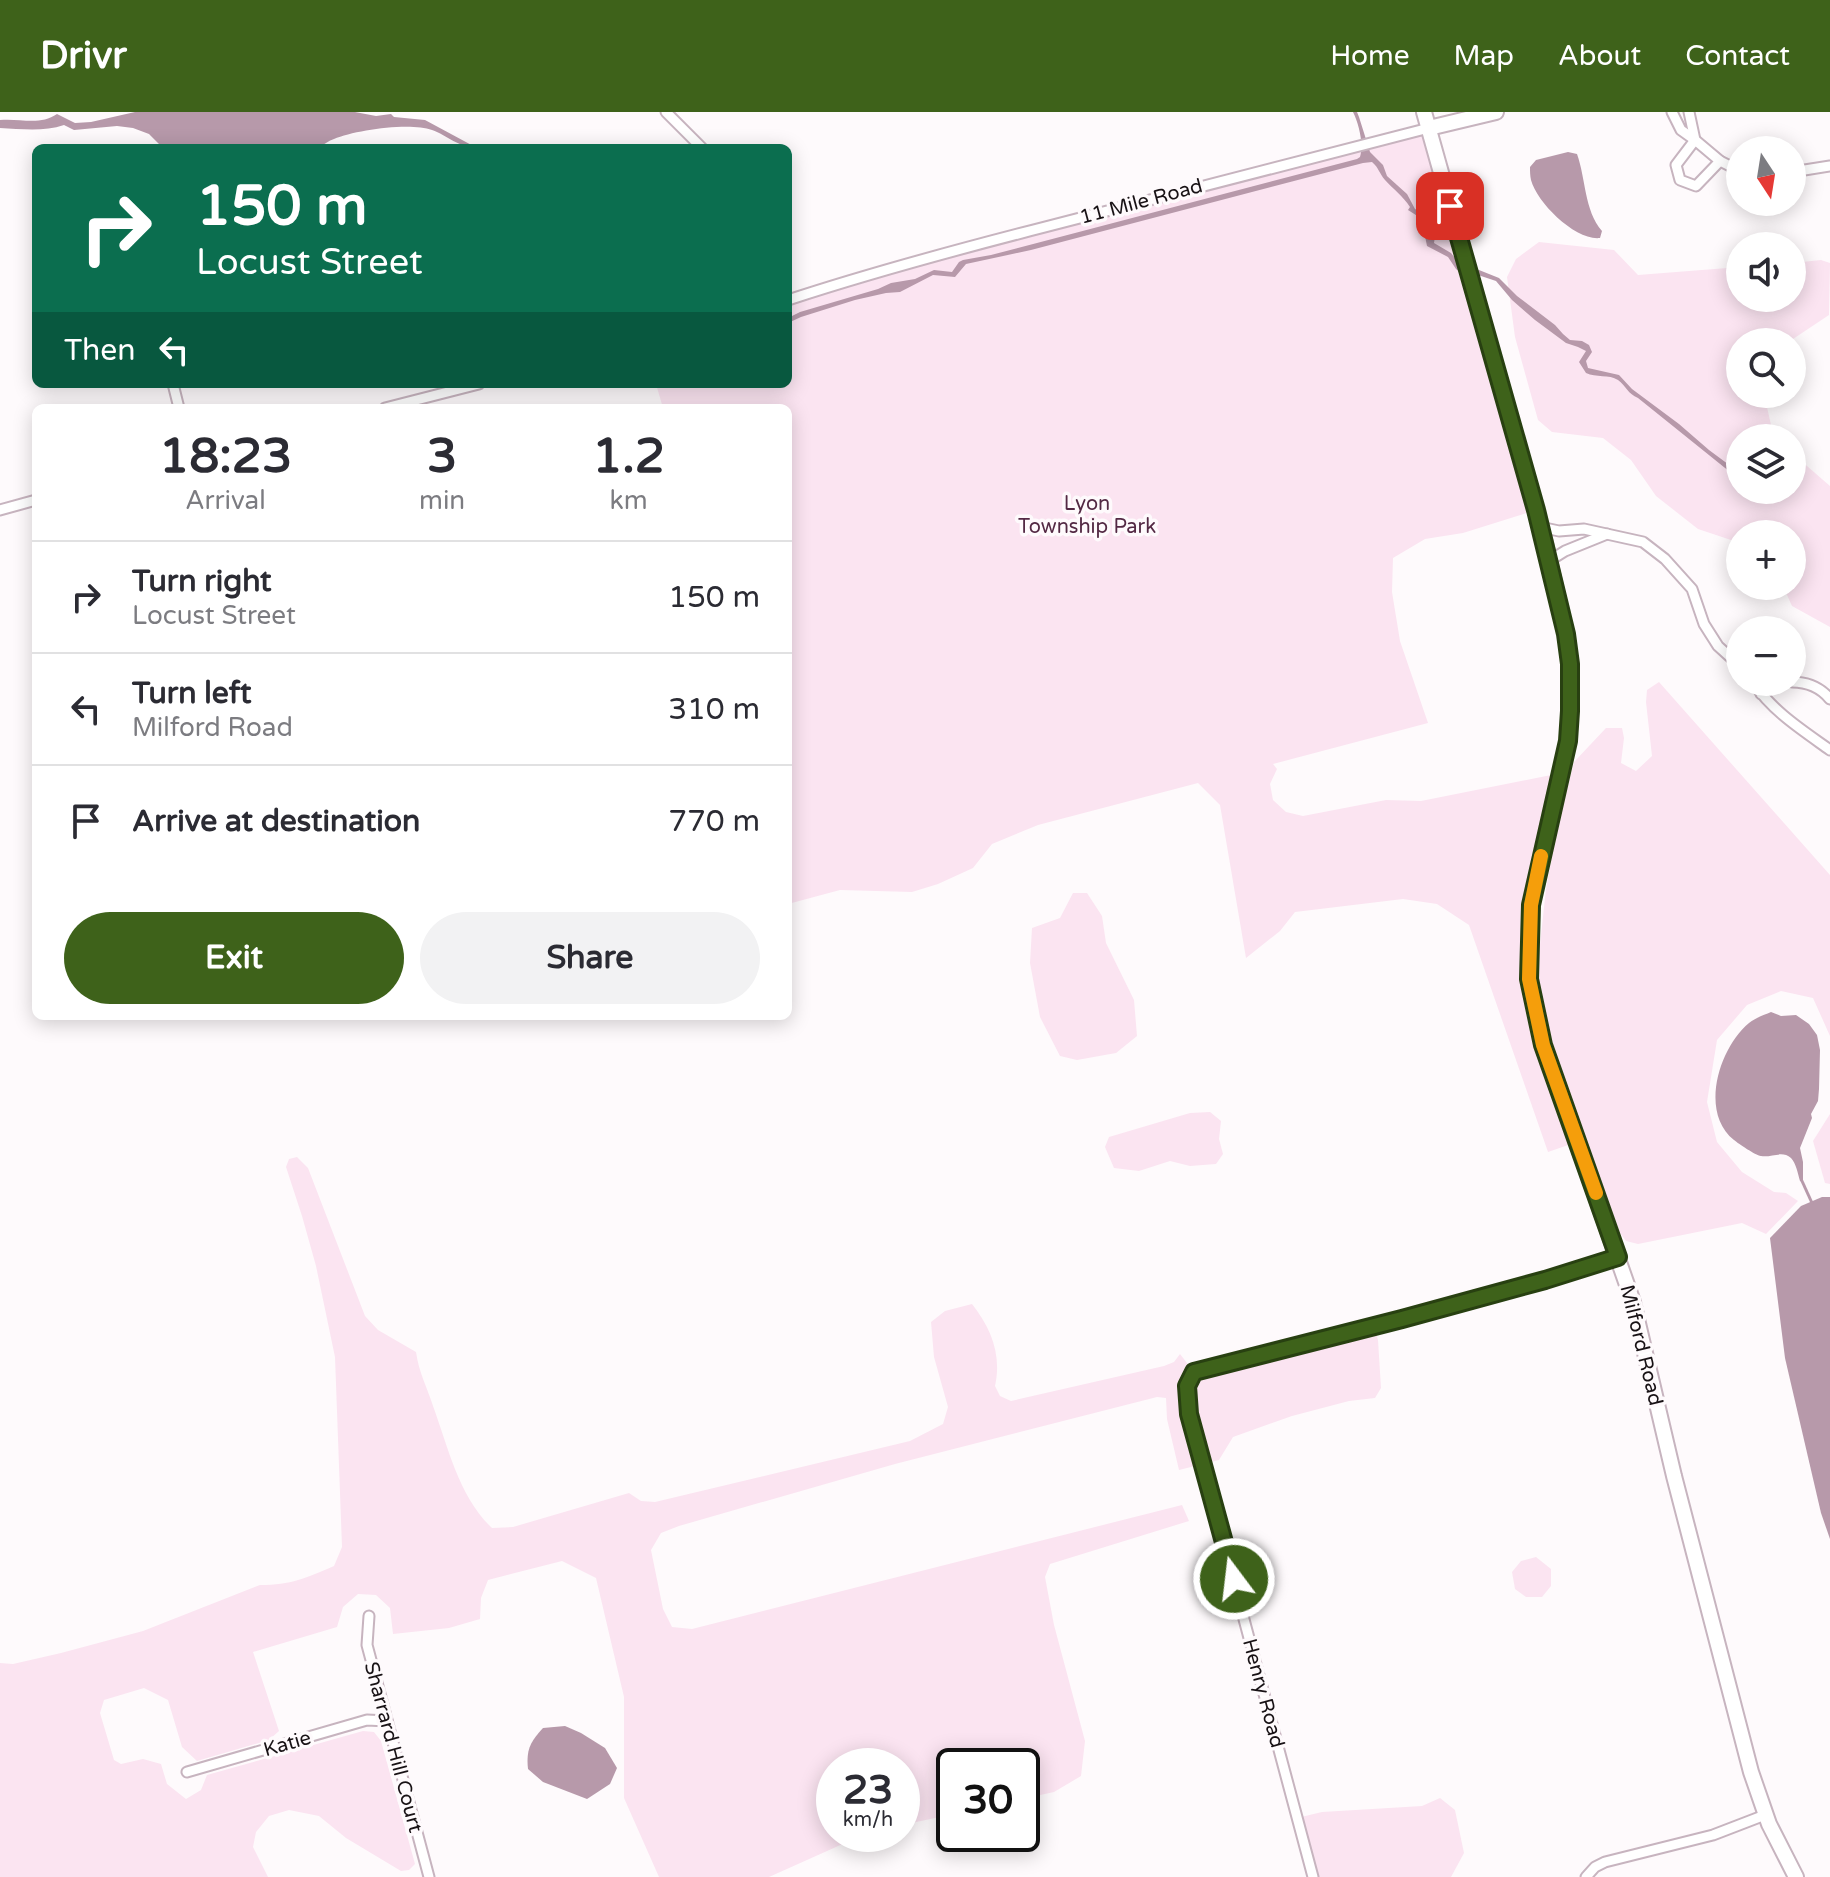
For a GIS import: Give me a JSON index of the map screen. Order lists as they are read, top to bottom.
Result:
{
  "streets": {
    "street": [
      "11 Mile Road",
      "Milford Road",
      "Henry Road",
      "Katie",
      "Sharrard Hill Court"
    ]
  },
  "crossings": [
    ["11 Mile Road", "Milford Road"],
    ["Milford Road", "Henry Road"],
    ["Katie", "Sharrard Hill Court"]
  ],
  "parks": ["Lyon Township Park"],
  "north": "bottom",
  "page": {
    "header": "Drivr",
    "nav": [
      "Home",
      "Map",
      "About",
      "Contact"
    ],
    "map_buttons": ["+", "−"],
    "turn": ["150 m", "Locust Street"],
    "then": "Then",
    "eta": [
      "18:23",
      "Arrival",
      "3",
      "min",
      "1.2",
      "km"
    ],
    "list": [
      {
        "name": "Turn right",
        "note": "Locust Street",
        "value": "150 m"
      },
      {
        "name": "Turn left",
        "note": "Milford Road",
        "value": "310 m"
      },
      {
        "name": "Arrive at destination",
        "value": "770 m"
      }
    ],
    "buttons": ["Exit", "Share"],
    "speed": "23 km/h",
    "limit": "30"
  }
}
